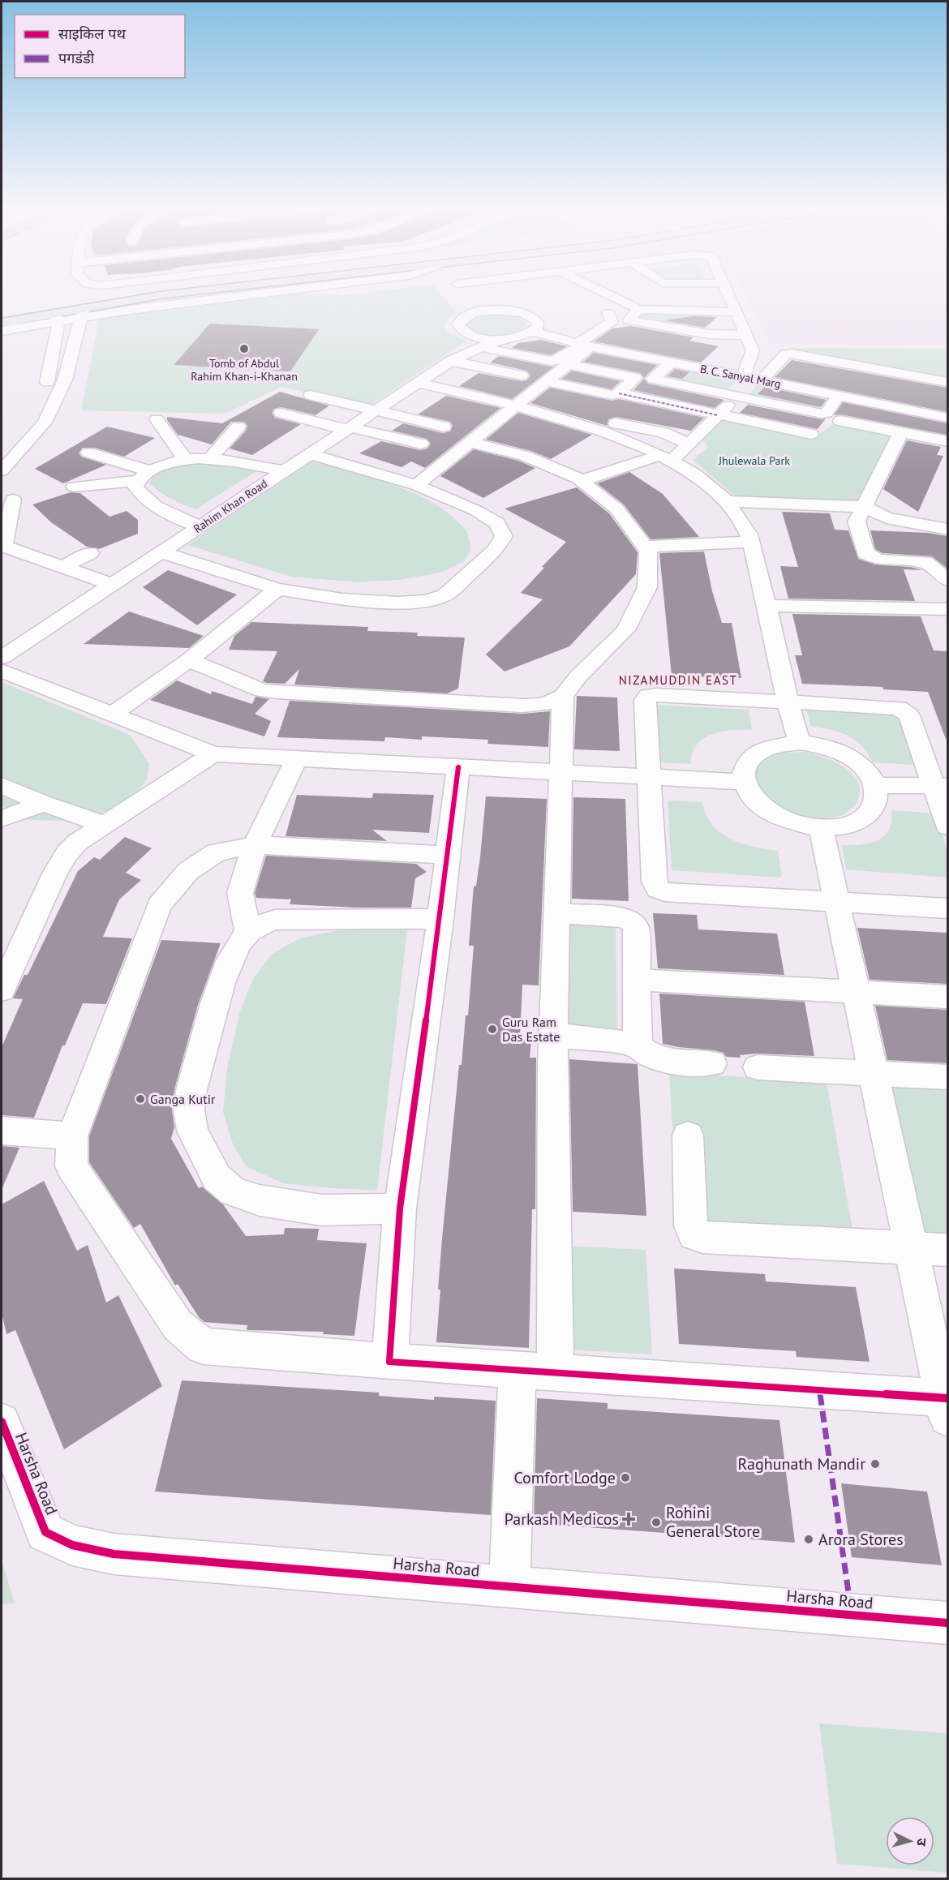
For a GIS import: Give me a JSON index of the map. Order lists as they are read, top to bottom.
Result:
{
  "streets": {
    "street": ["B. C. Sanyal Marg", "Rahim Khan Road", "Harsha Road"]
  },
  "districts": ["NIZAMUDDIN EAST"],
  "parks": ["Jhulewala Park"],
  "places": {
    "other": [
      "Tomb of Abdul Rahim Khan-i-Khanan",
      "Guru Ram Das Estate",
      "Ganga Kutir",
      "Raghunath Mandir",
      "Comfort Lodge",
      "Rohini General Store",
      "Arora Stores"
    ],
    "health": ["Parkash Medicos"]
  },
  "legend": ["साइकिल पथ", "पगडंडी"],
  "north": "right"
}
